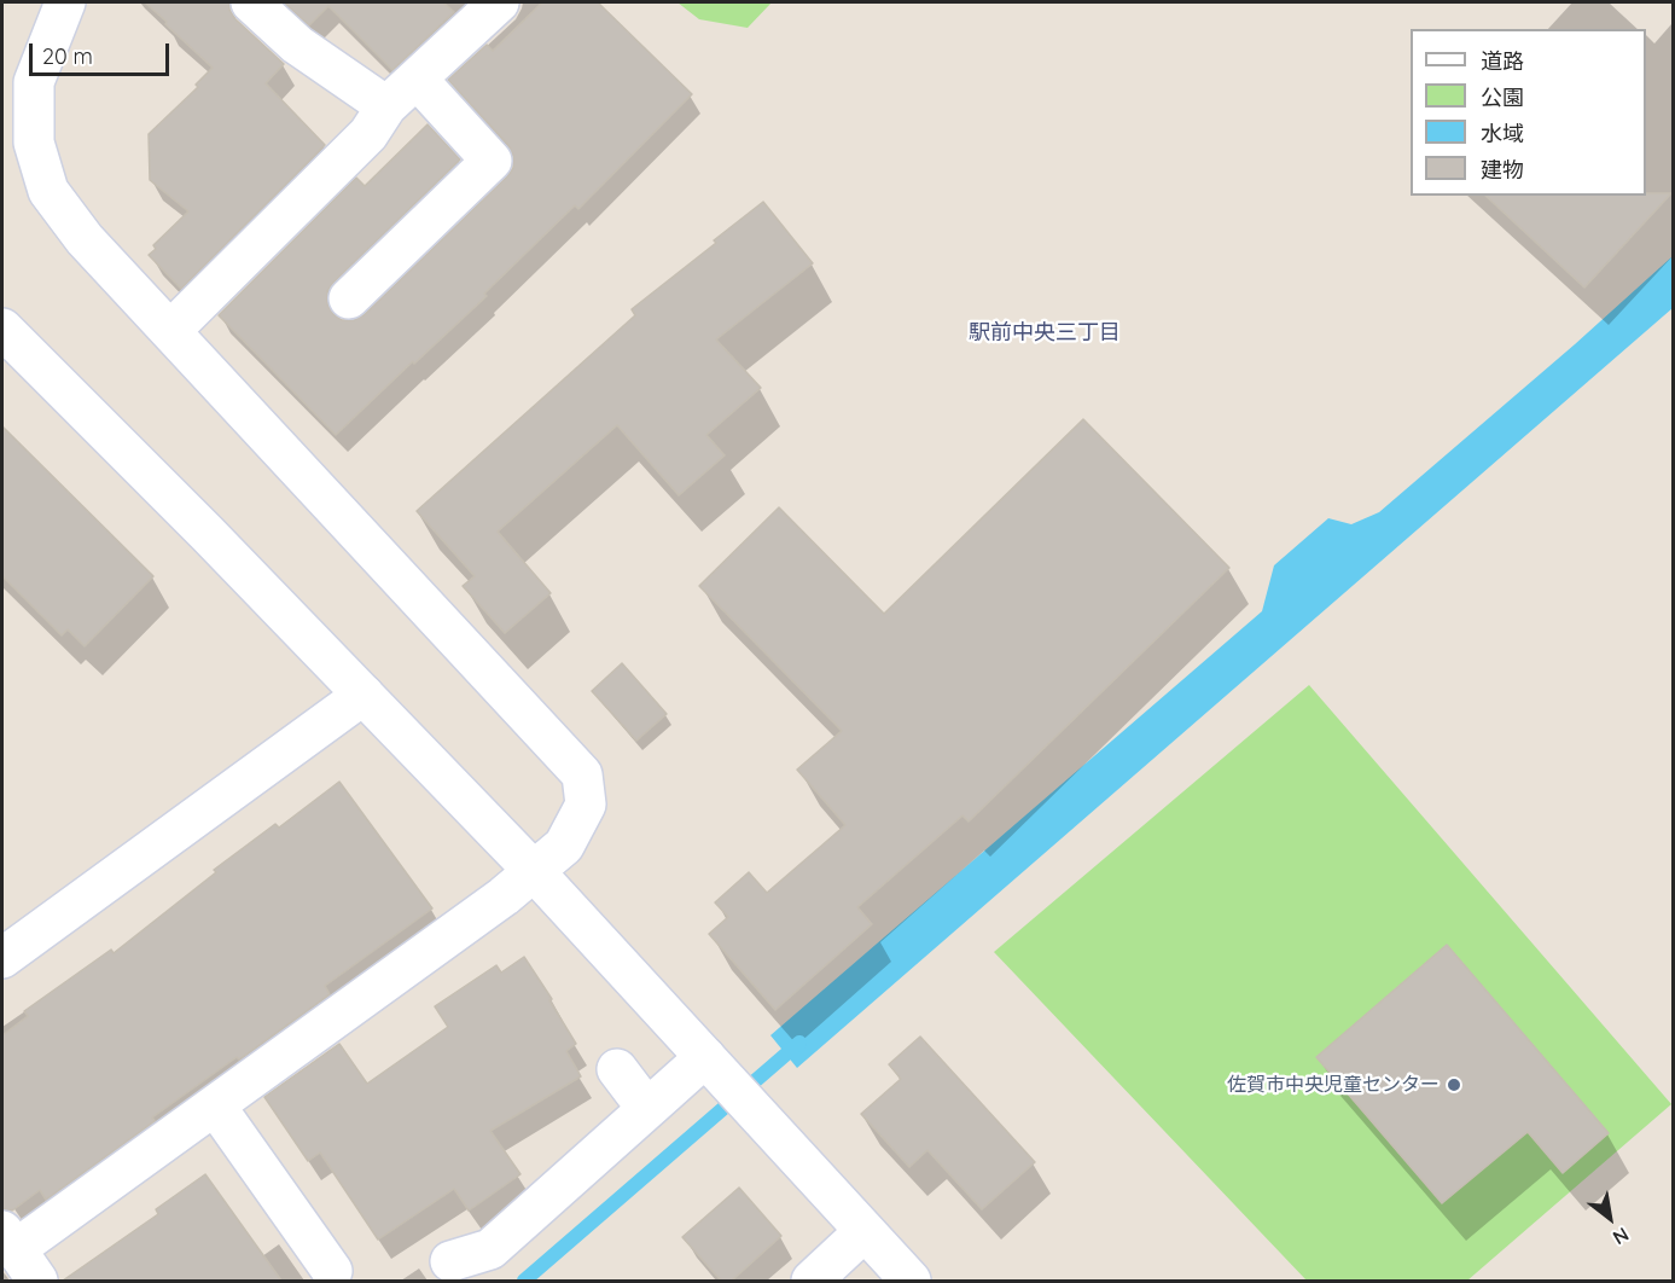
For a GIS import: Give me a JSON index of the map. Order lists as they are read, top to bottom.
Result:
{
  "districts": ["駅前中央三丁目"],
  "places": ["佐賀市中央児童センター"],
  "legend": [
    "道路",
    "公園",
    "水域",
    "建物"
  ],
  "scale_bar": "20 m",
  "north": "bottom right"
}
